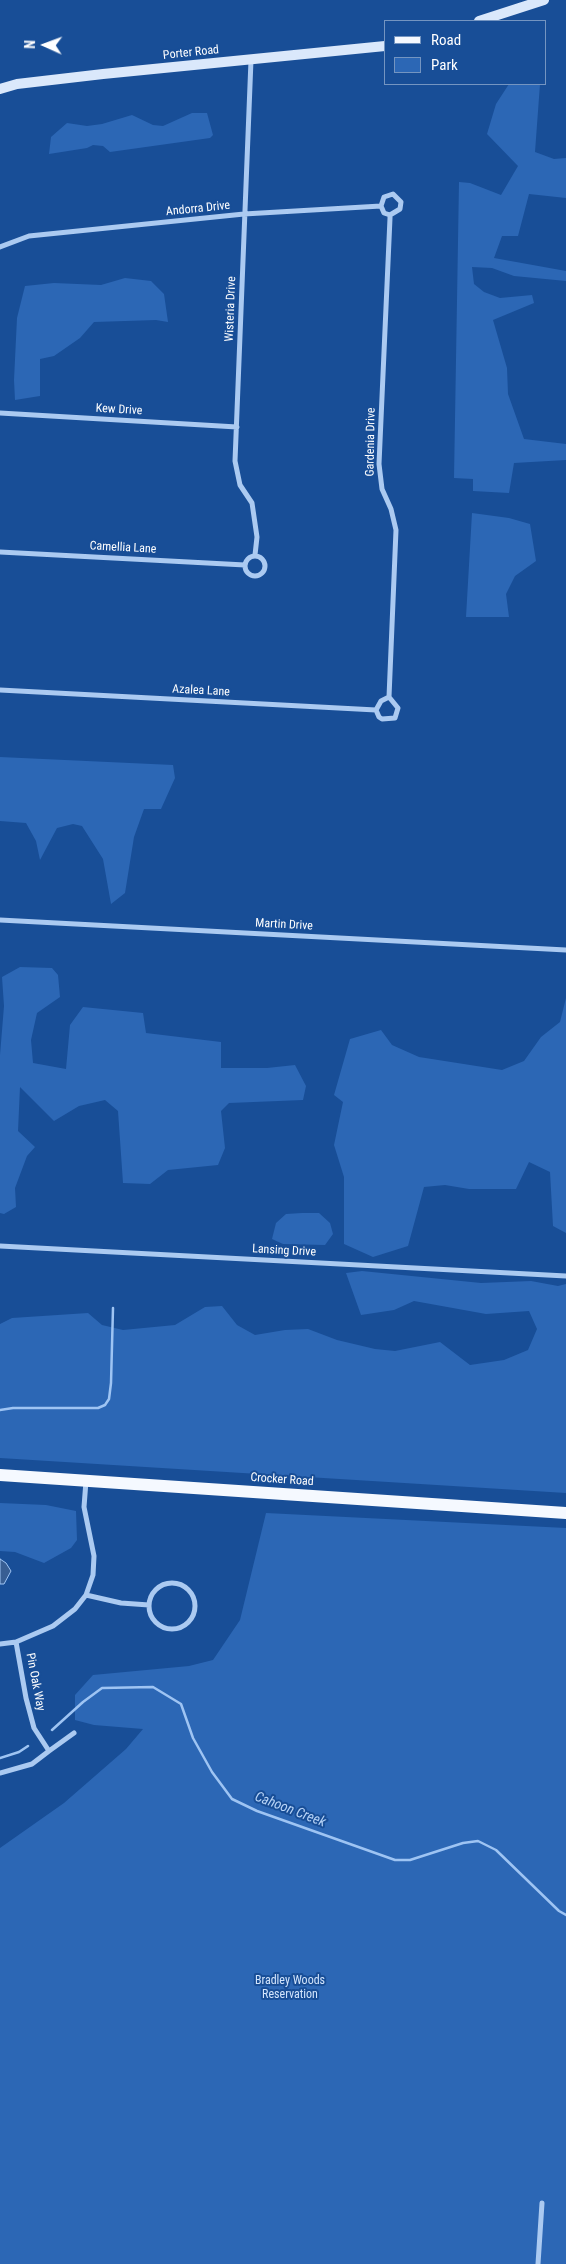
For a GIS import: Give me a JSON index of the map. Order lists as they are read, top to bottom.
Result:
{
  "streets": {
    "main road": ["Porter Road", "Crocker Road"],
    "street": [
      "Andorra Drive",
      "Wisteria Drive",
      "Kew Drive",
      "Gardenia Drive",
      "Camellia Lane",
      "Azalea Lane",
      "Martin Drive",
      "Lansing Drive",
      "Pin Oak Way"
    ]
  },
  "crossings": [
    ["Porter Road", "Wisteria Drive"],
    ["Andorra Drive", "Wisteria Drive"],
    ["Andorra Drive", "Gardenia Drive"],
    ["Wisteria Drive", "Kew Drive"],
    ["Wisteria Drive", "Camellia Lane"],
    ["Gardenia Drive", "Azalea Lane"]
  ],
  "water": ["Cahoon Creek"],
  "parks": ["Bradley Woods Reservation"],
  "legend": ["Road", "Park"],
  "north": "left"
}
